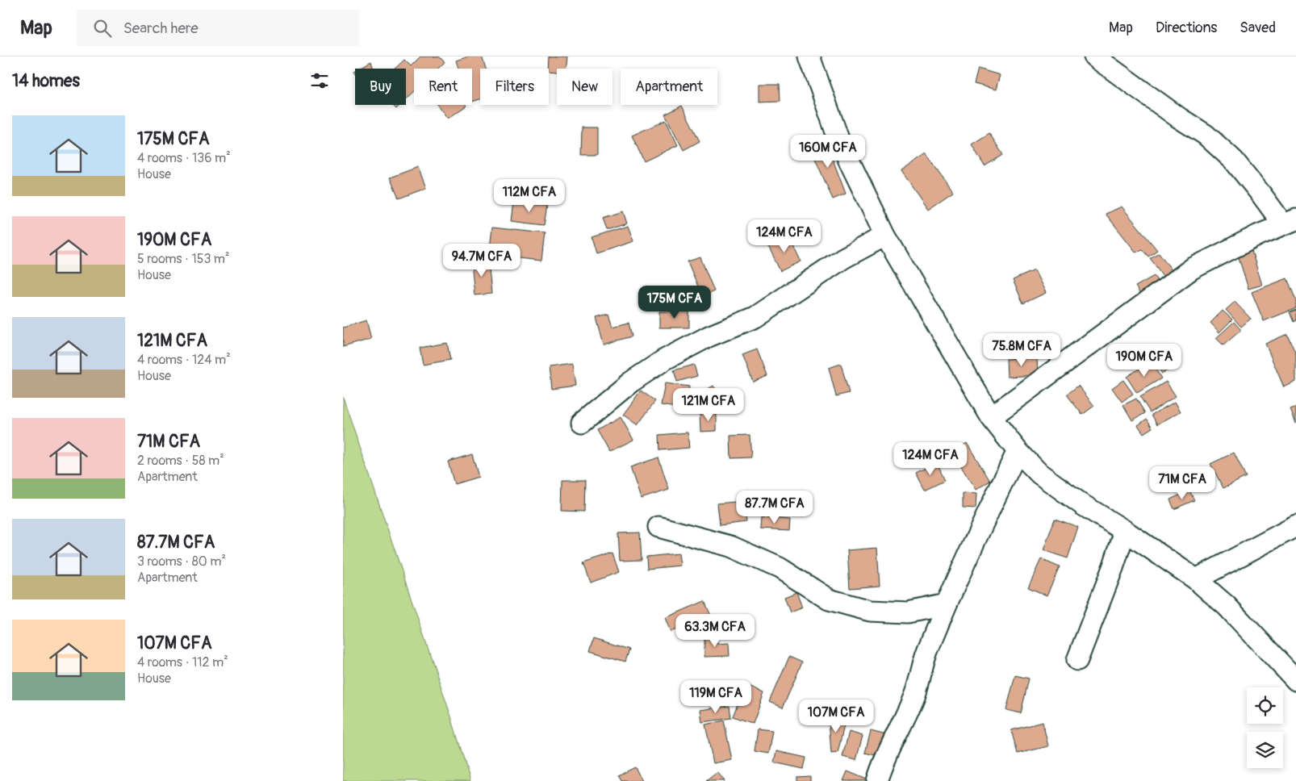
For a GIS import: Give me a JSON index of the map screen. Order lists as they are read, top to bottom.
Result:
{
  "page": {
    "header": "Map",
    "search": "Search here",
    "nav": ["Map", "Directions", "Saved"],
    "heading": "14 homes",
    "chip": [
      "Buy",
      "Rent",
      "Filters",
      "New",
      "Apartment"
    ],
    "list": [
      {
        "name": "175M CFA",
        "note": "4 rooms · 136 m² · House"
      },
      {
        "name": "190M CFA",
        "note": "5 rooms · 153 m² · House"
      },
      {
        "name": "121M CFA",
        "note": "4 rooms · 124 m² · House"
      },
      {
        "name": "71M CFA",
        "note": "2 rooms · 58 m² · Apartment"
      },
      {
        "name": "87.7M CFA",
        "note": "3 rooms · 80 m² · Apartment"
      },
      {
        "name": "107M CFA",
        "note": "4 rooms · 112 m² · House"
      }
    ],
    "price": [
      "160M CFA",
      "112M CFA",
      "124M CFA",
      "94.7M CFA",
      "175M CFA",
      "75.8M CFA",
      "190M CFA",
      "121M CFA",
      "124M CFA",
      "71M CFA",
      "87.7M CFA",
      "63.3M CFA",
      "119M CFA",
      "107M CFA"
    ]
  }
}
